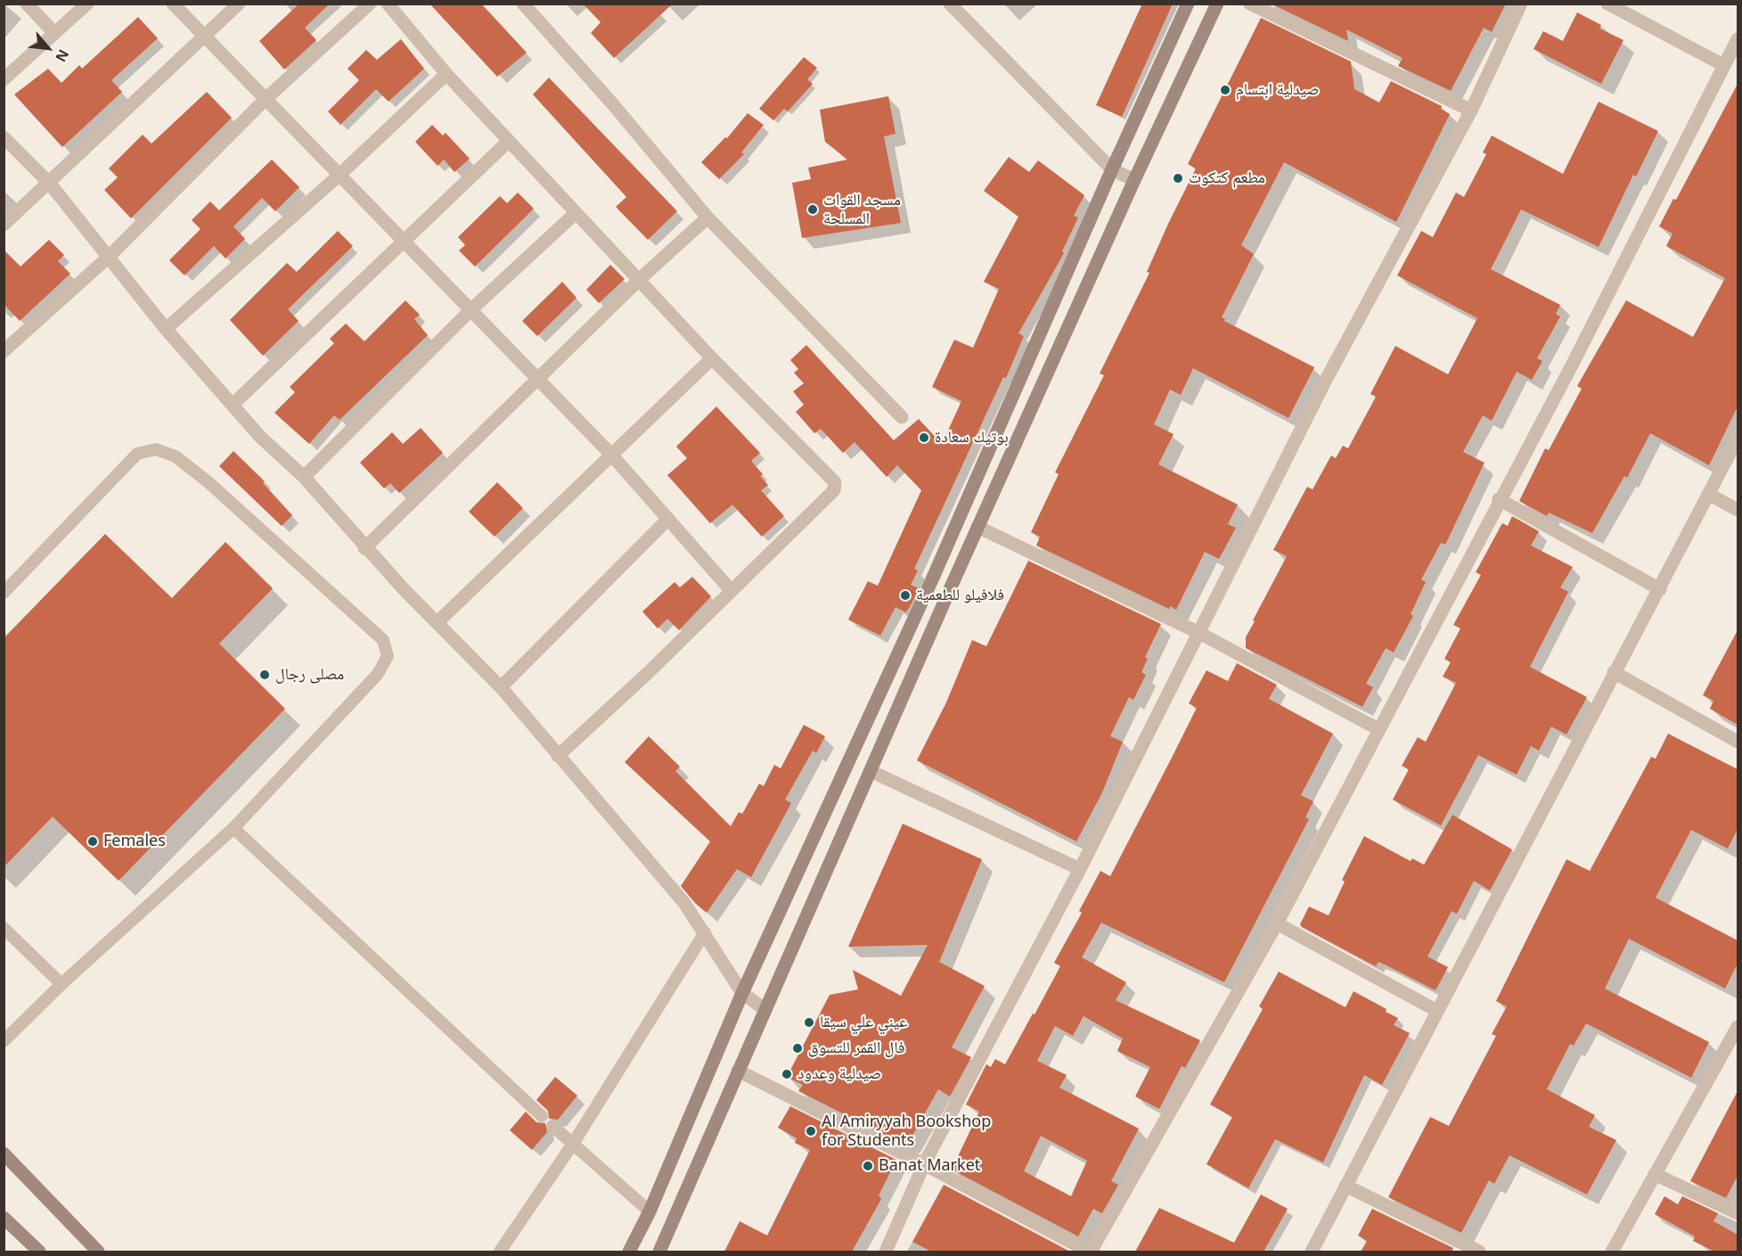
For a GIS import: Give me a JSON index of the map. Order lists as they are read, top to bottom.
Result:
{
  "places": [
    "صيدلية ابتسام",
    "مطعم كتكوت",
    "مسجد القوات المسلحة",
    "بوتيك سعادة",
    "فلافيلو للطعمية",
    "مصلى رجال",
    "Females",
    "عيني علي سيقا",
    "فال القمر للتسوق",
    "صيدلية وعدود",
    "Al Amiryyah Bookshop for Students",
    "Banat Market"
  ],
  "north": "bottom right"
}
